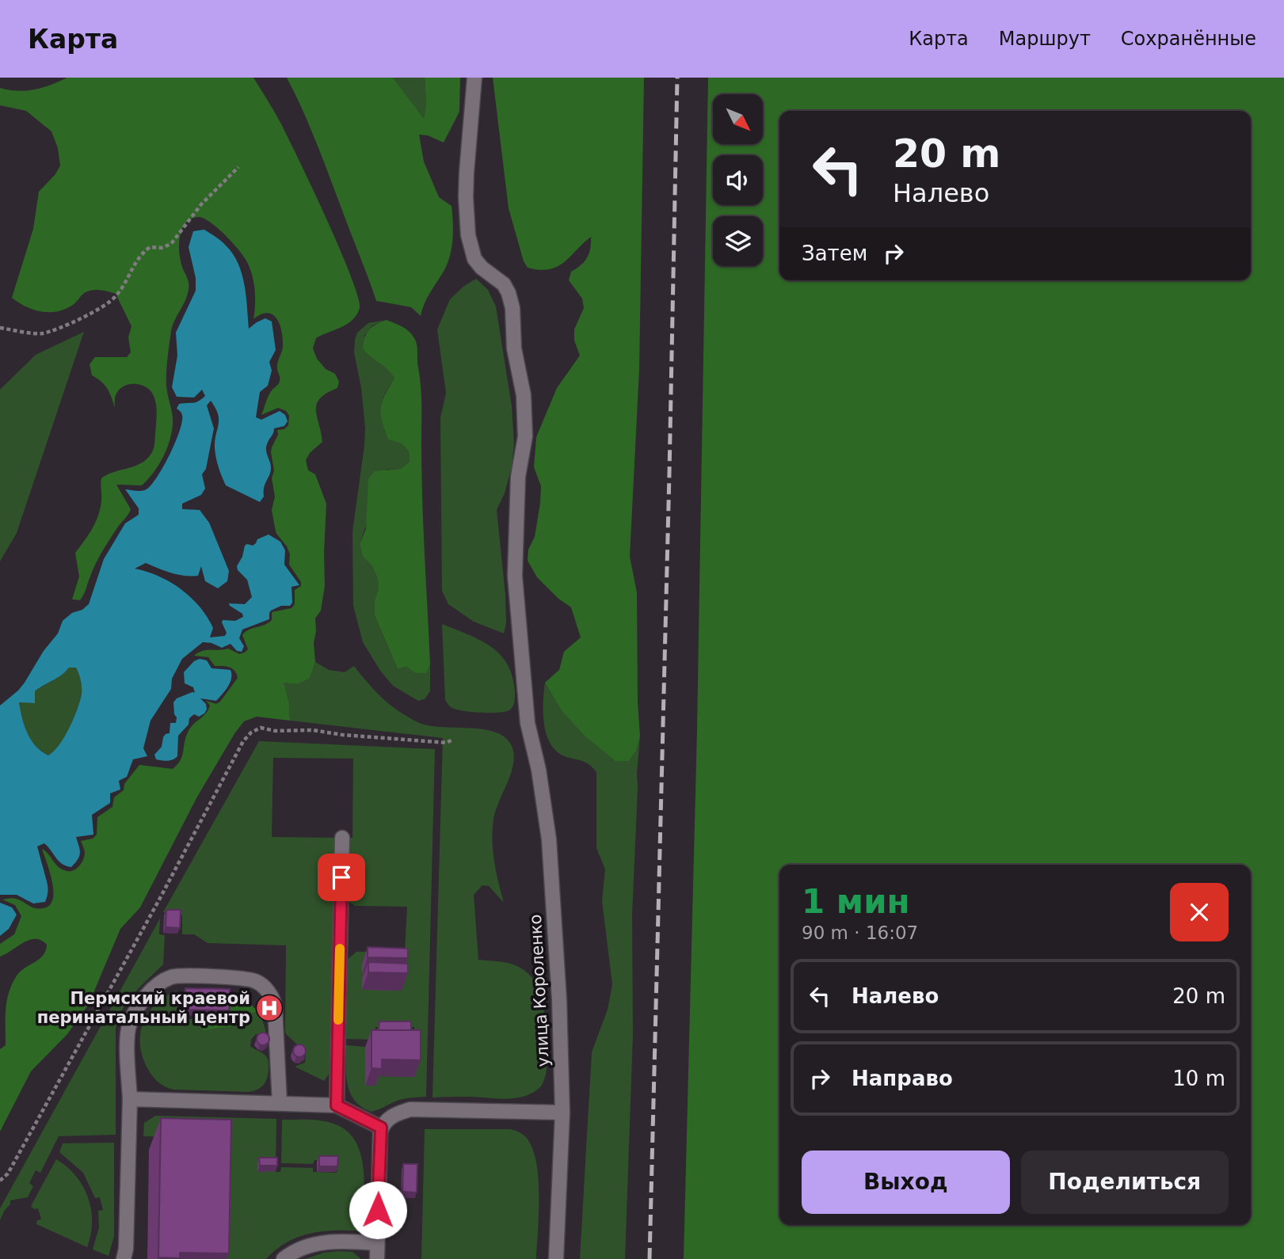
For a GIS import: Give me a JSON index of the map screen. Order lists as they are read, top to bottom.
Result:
{
  "streets": {
    "street": ["улица Короленко"]
  },
  "places": {
    "hospital": ["Пермский краевой перинатальный центр"]
  },
  "north": "bottom right",
  "page": {
    "header": "Карта",
    "nav": ["Карта", "Маршрут", "Сохранённые"],
    "turn": ["20 m", "Налево"],
    "then": "Затем",
    "heading": ["1 мин", "90 m · 16:07"],
    "list": [
      {
        "name": "Налево",
        "value": "20 m"
      },
      {
        "name": "Направо",
        "value": "10 m"
      }
    ],
    "buttons": ["Выход", "Поделиться"]
  }
}
